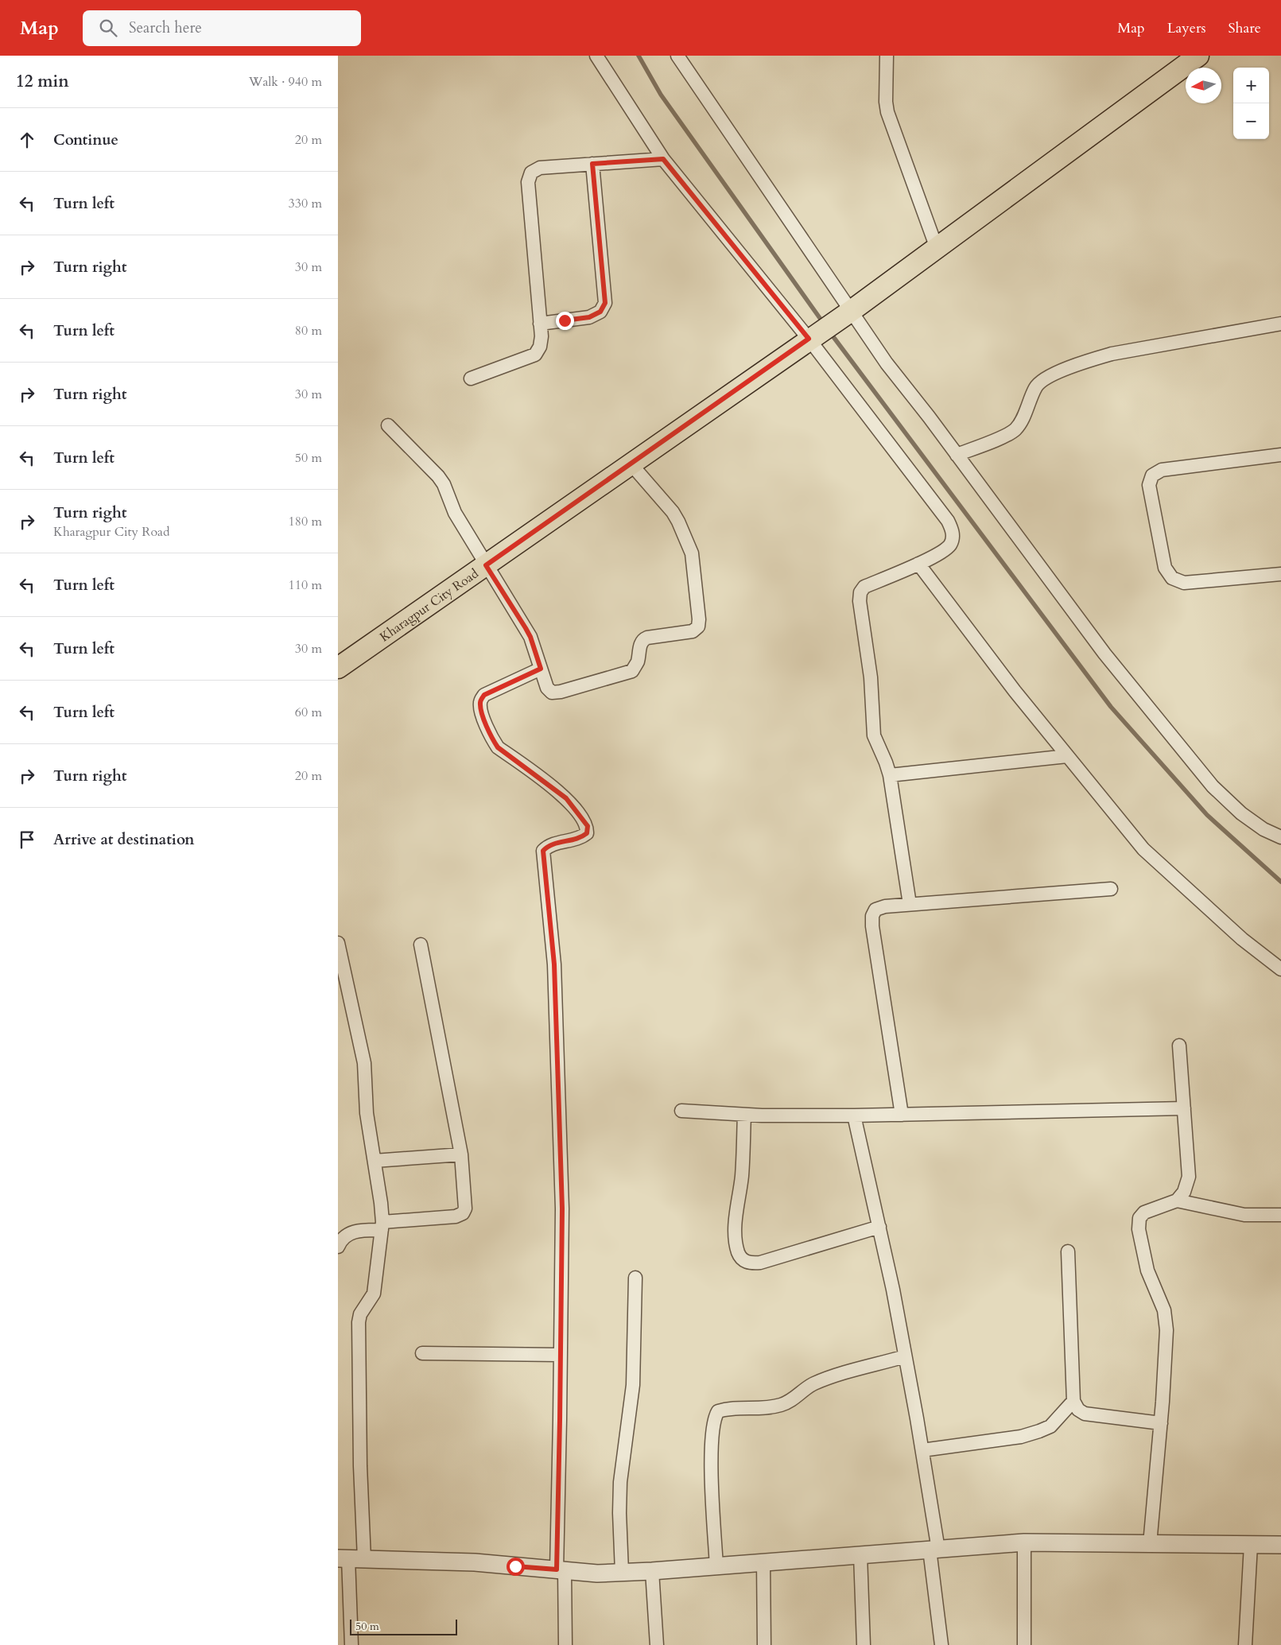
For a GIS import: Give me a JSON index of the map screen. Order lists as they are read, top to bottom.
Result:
{
  "streets": {
    "main road": ["Kharagpur City Road"]
  },
  "scale_bar": "50 m",
  "north": "left",
  "page": {
    "header": "Map",
    "search": "Search here",
    "nav": ["Map", "Layers", "Share"],
    "heading": ["12 min", "Walk · 940 m"],
    "map_buttons": ["+", "−"],
    "list": [
      ["Continue", "20 m"],
      ["Turn left", "330 m"],
      ["Turn right", "30 m"],
      ["Turn left", "80 m"],
      ["Turn right", "30 m"],
      ["Turn left", "50 m"],
      ["Turn right", "Kharagpur City Road", "180 m"],
      ["Turn left", "110 m"],
      ["Turn left", "30 m"],
      ["Turn left", "60 m"],
      ["Turn right", "20 m"],
      "Arrive at destination"
    ],
    "scale": "50 m"
  }
}
